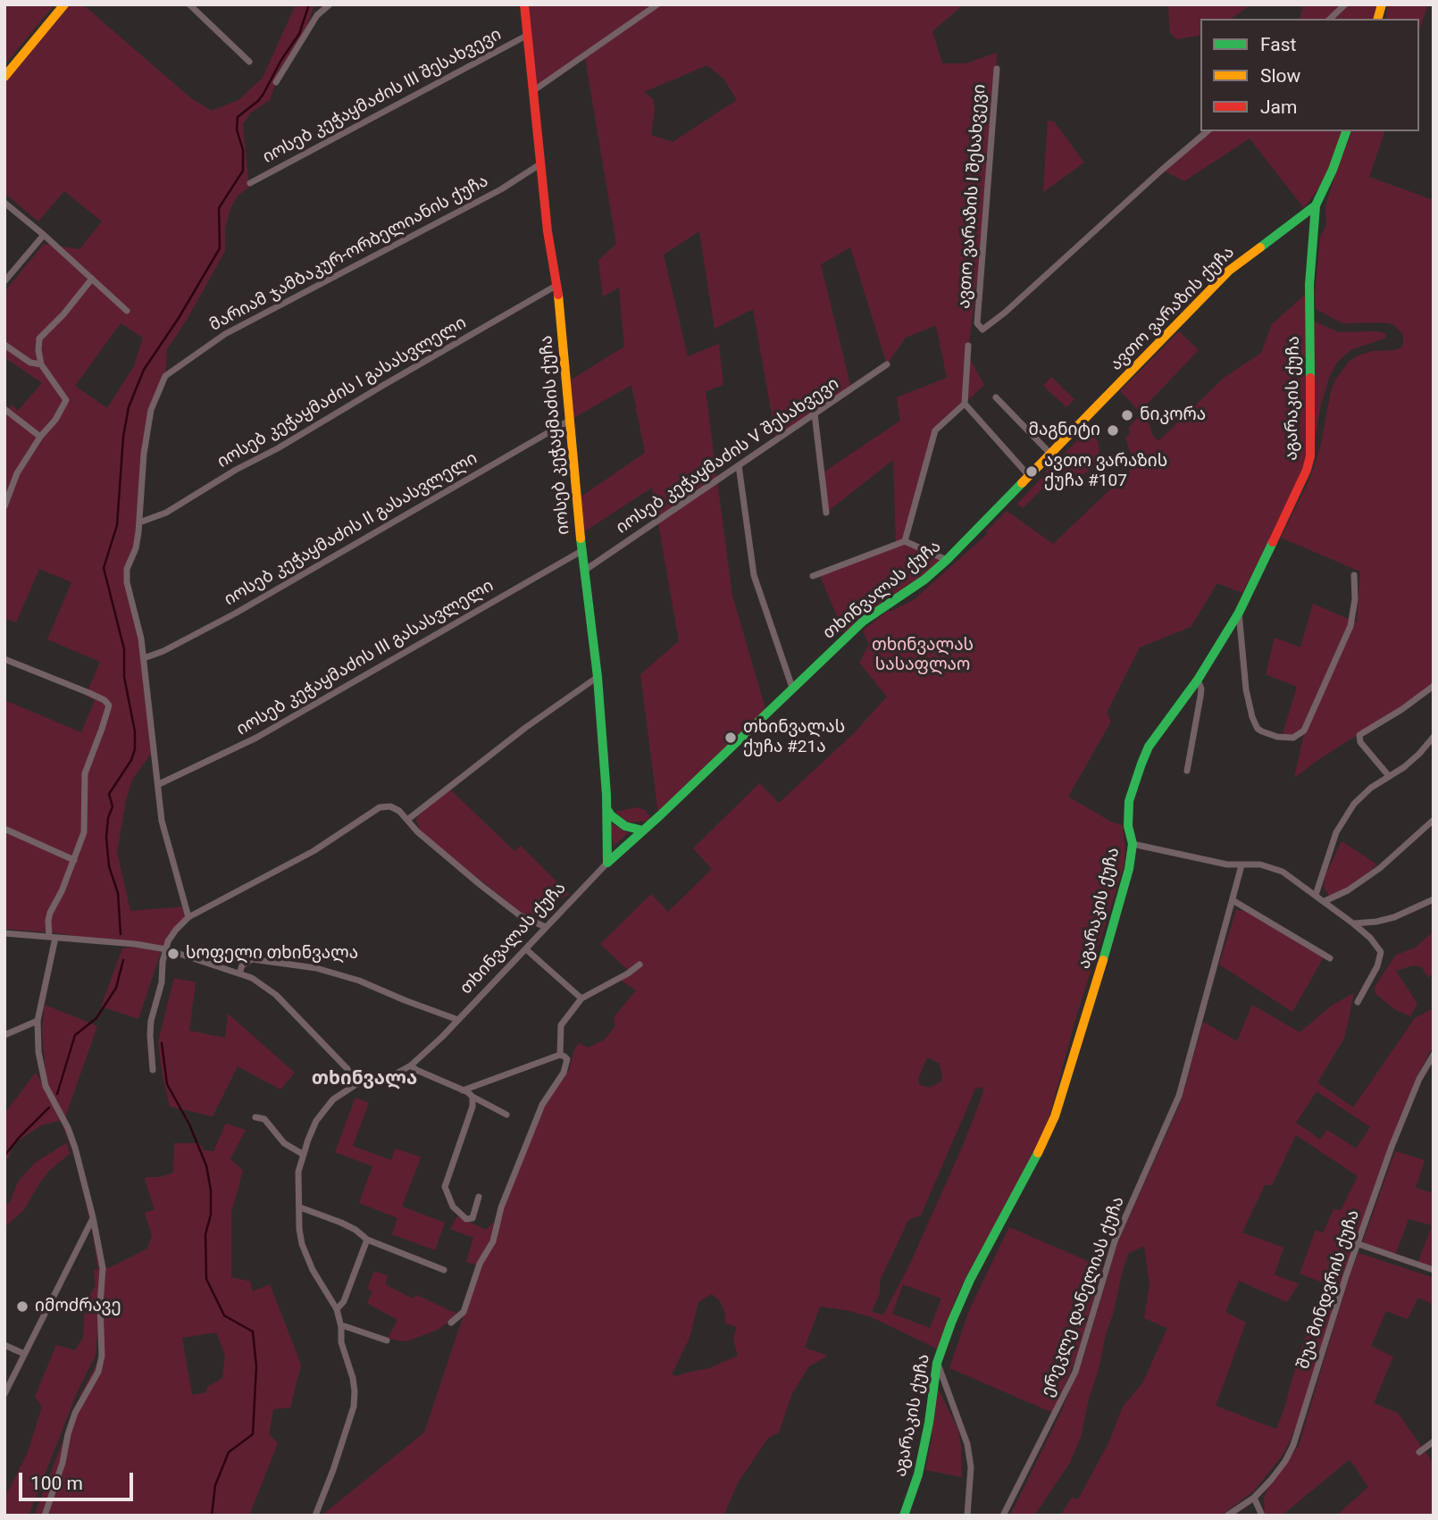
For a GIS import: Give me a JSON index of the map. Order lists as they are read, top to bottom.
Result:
{
  "streets": {
    "street": [
      "იოსებ კეჭაყმაძის III შესახვევი",
      "ავთო ვარაზის I შესახვევი",
      "მარიამ ჯამბაკურ-ორბელიანის ქუჩა",
      "ავთო ვარაზის ქუჩა",
      "იოსებ კეჭაყმაძის I გასასვლელი",
      "აგარაკის ქუჩა",
      "იოსებ კეჭაყმაძის ქუჩა",
      "იოსებ კეჭაყმაძის V შესახვევი",
      "იოსებ კეჭაყმაძის II გასასვლელი",
      "თხინვალას ქუჩა",
      "იოსებ კეჭაყმაძის III გასასვლელი",
      "შუა მინდვრის ქუჩა",
      "ერეკლე დანელიას ქუჩა"
    ]
  },
  "crossings": [
    ["იოსებ კეჭაყმაძის III შესახვევი", "იოსებ კეჭაყმაძის ქუჩა"],
    ["მარიამ ჯამბაკურ-ორბელიანის ქუჩა", "იოსებ კეჭაყმაძის I გასასვლელი"],
    ["მარიამ ჯამბაკურ-ორბელიანის ქუჩა", "იოსებ კეჭაყმაძის ქუჩა"],
    ["მარიამ ჯამბაკურ-ორბელიანის ქუჩა", "იოსებ კეჭაყმაძის II გასასვლელი"],
    ["მარიამ ჯამბაკურ-ორბელიანის ქუჩა", "იოსებ კეჭაყმაძის III გასასვლელი"],
    ["ავთო ვარაზის ქუჩა", "აგარაკის ქუჩა"],
    ["ავთო ვარაზის ქუჩა", "თხინვალას ქუჩა"],
    ["იოსებ კეჭაყმაძის I გასასვლელი", "იოსებ კეჭაყმაძის ქუჩა"],
    ["იოსებ კეჭაყმაძის ქუჩა", "იოსებ კეჭაყმაძის V შესახვევი"],
    ["იოსებ კეჭაყმაძის ქუჩა", "იოსებ კეჭაყმაძის II გასასვლელი"],
    ["იოსებ კეჭაყმაძის ქუჩა", "თხინვალას ქუჩა"],
    ["იოსებ კეჭაყმაძის ქუჩა", "იოსებ კეჭაყმაძის III გასასვლელი"]
  ],
  "districts": ["თხინვალა"],
  "parks": ["თხინვალას სასაფლაო"],
  "places": [
    "ნიკორა",
    "მაგნიტი",
    "ავთო ვარაზის ქუჩა #107",
    "თხინვალას ქუჩა #21ა",
    "სოფელი თხინვალა",
    "იმოძრავე"
  ],
  "legend": ["Fast", "Slow", "Jam"],
  "scale_bar": "100 m"
}
